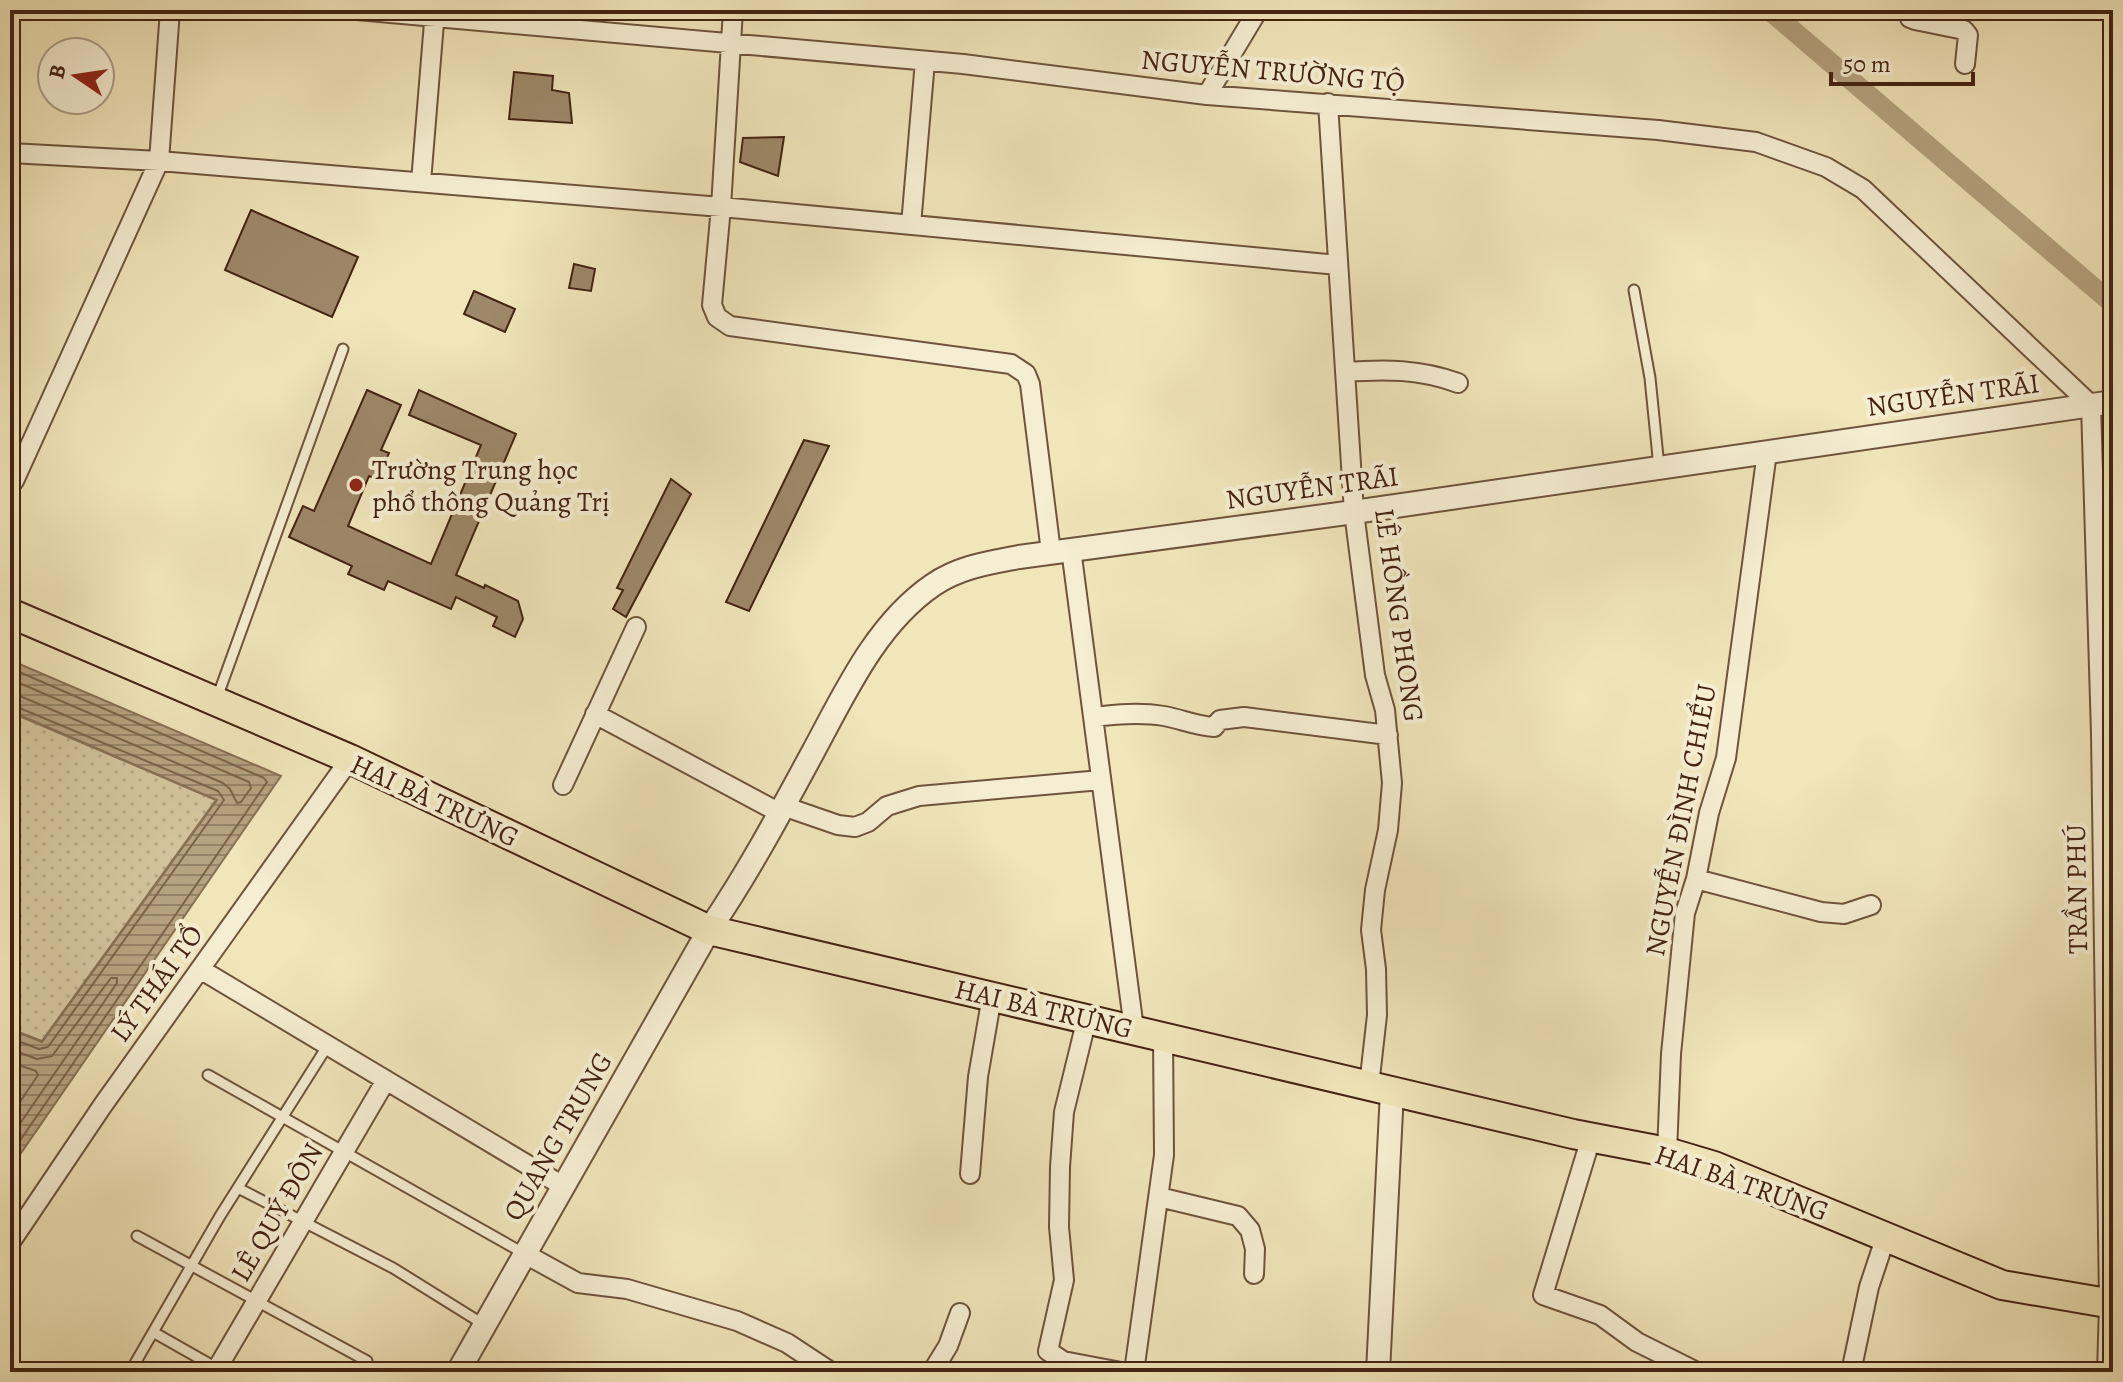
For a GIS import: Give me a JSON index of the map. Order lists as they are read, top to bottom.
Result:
{
  "streets": {
    "main road": ["HAI BÀ TRƯNG"],
    "street": [
      "NGUYỄN TRƯỜNG TỘ",
      "NGUYỄN TRÃI",
      "LÊ HỒNG PHONG",
      "NGUYỄN ĐÌNH CHIỂU",
      "TRẦN PHÚ",
      "LÝ THÁI TỔ",
      "QUANG TRUNG",
      "LÊ QUÝ ĐÔN"
    ]
  },
  "crossings": [
    ["NGUYỄN TRƯỜNG TỘ", "NGUYỄN TRÃI"],
    ["NGUYỄN TRƯỜNG TỘ", "LÊ HỒNG PHONG"],
    ["NGUYỄN TRƯỜNG TỘ", "TRẦN PHÚ"],
    ["NGUYỄN TRÃI", "LÊ HỒNG PHONG"],
    ["NGUYỄN TRÃI", "HAI BÀ TRƯNG"],
    ["NGUYỄN TRÃI", "NGUYỄN ĐÌNH CHIỂU"],
    ["NGUYỄN TRÃI", "TRẦN PHÚ"],
    ["NGUYỄN TRÃI", "QUANG TRUNG"],
    ["LÊ HỒNG PHONG", "HAI BÀ TRƯNG"],
    ["HAI BÀ TRƯNG", "NGUYỄN ĐÌNH CHIỂU"],
    ["HAI BÀ TRƯNG", "TRẦN PHÚ"],
    ["HAI BÀ TRƯNG", "LÝ THÁI TỔ"],
    ["HAI BÀ TRƯNG", "QUANG TRUNG"]
  ],
  "places": ["Trường Trung học phổ thông Quảng Trị"],
  "scale_bar": "50 m",
  "north": "left"
}
